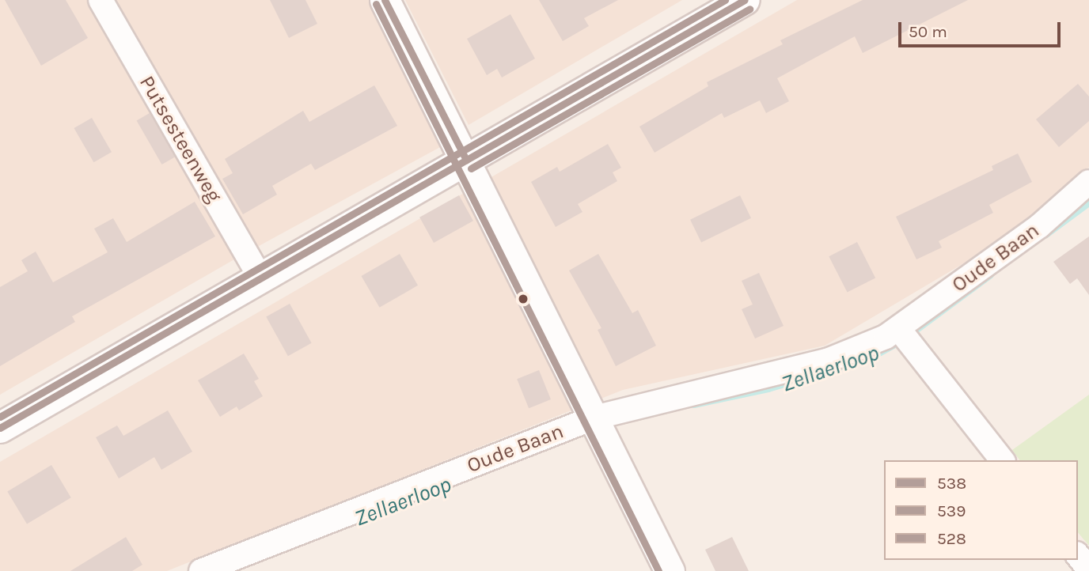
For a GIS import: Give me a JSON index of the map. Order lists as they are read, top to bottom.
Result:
{
  "streets": {
    "street": ["Putsesteenweg", "Oude Baan"]
  },
  "water": ["Zellaerloop"],
  "lines": ["transit line 538", "transit line 528", "transit line 539"],
  "legend": ["538", "539", "528"],
  "scale_bar": "50 m"
}
